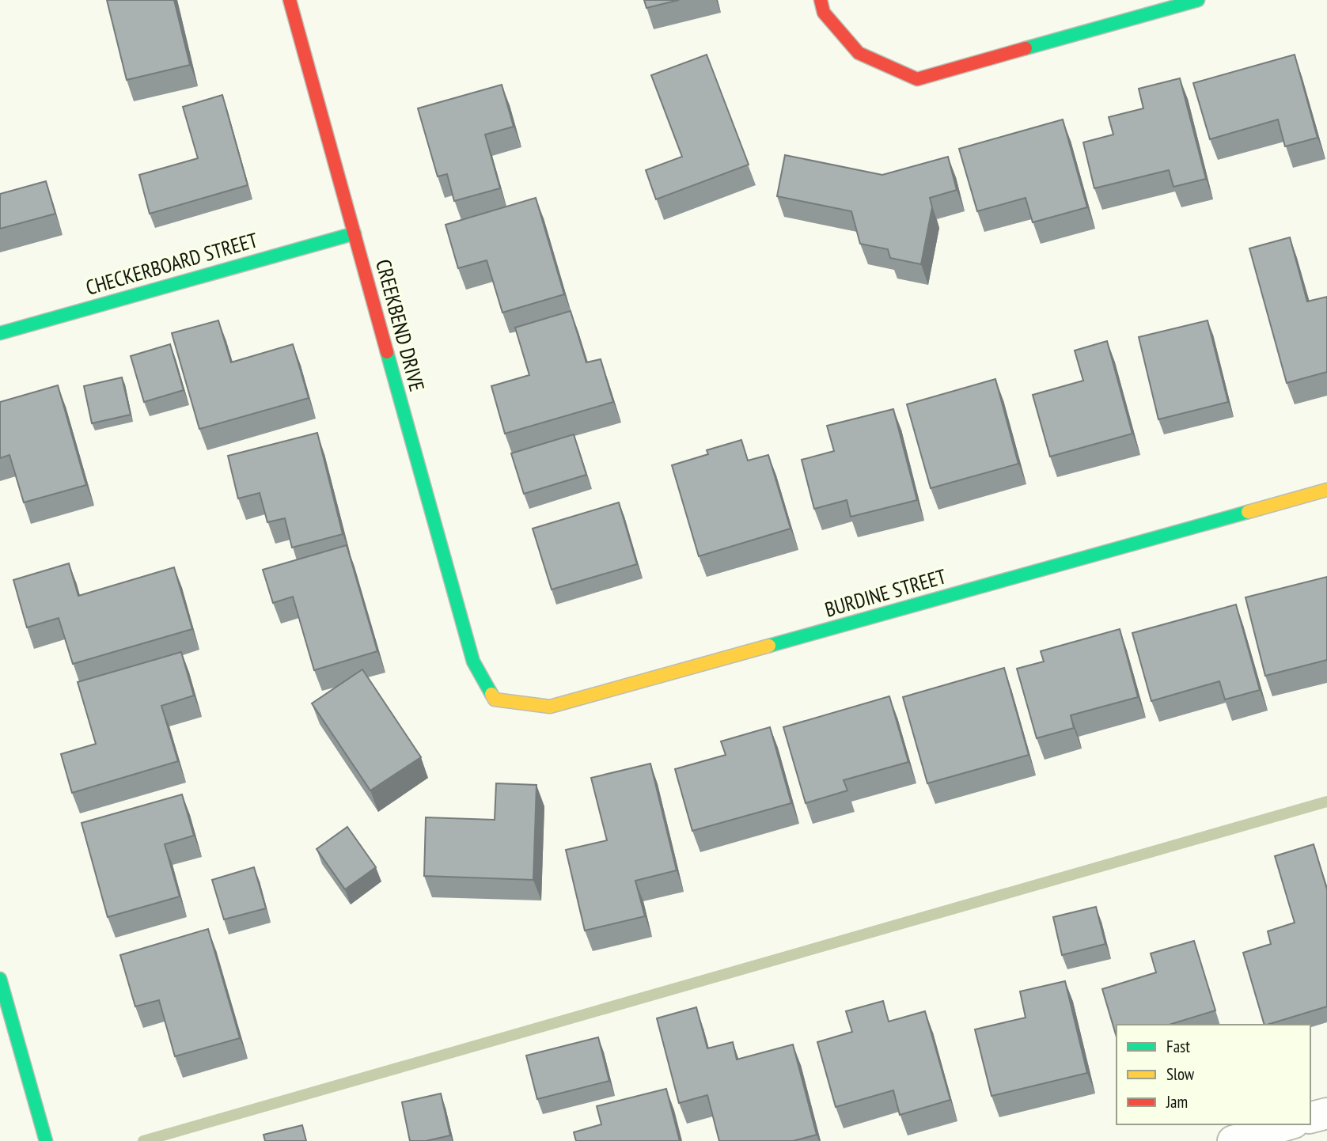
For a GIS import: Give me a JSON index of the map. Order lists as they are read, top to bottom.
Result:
{
  "streets": {
    "street": ["CHECKERBOARD STREET", "CREEKBEND DRIVE", "BURDINE STREET"]
  },
  "crossings": [
    ["CHECKERBOARD STREET", "CREEKBEND DRIVE"],
    ["CREEKBEND DRIVE", "BURDINE STREET"]
  ],
  "legend": ["Fast", "Slow", "Jam"]
}
